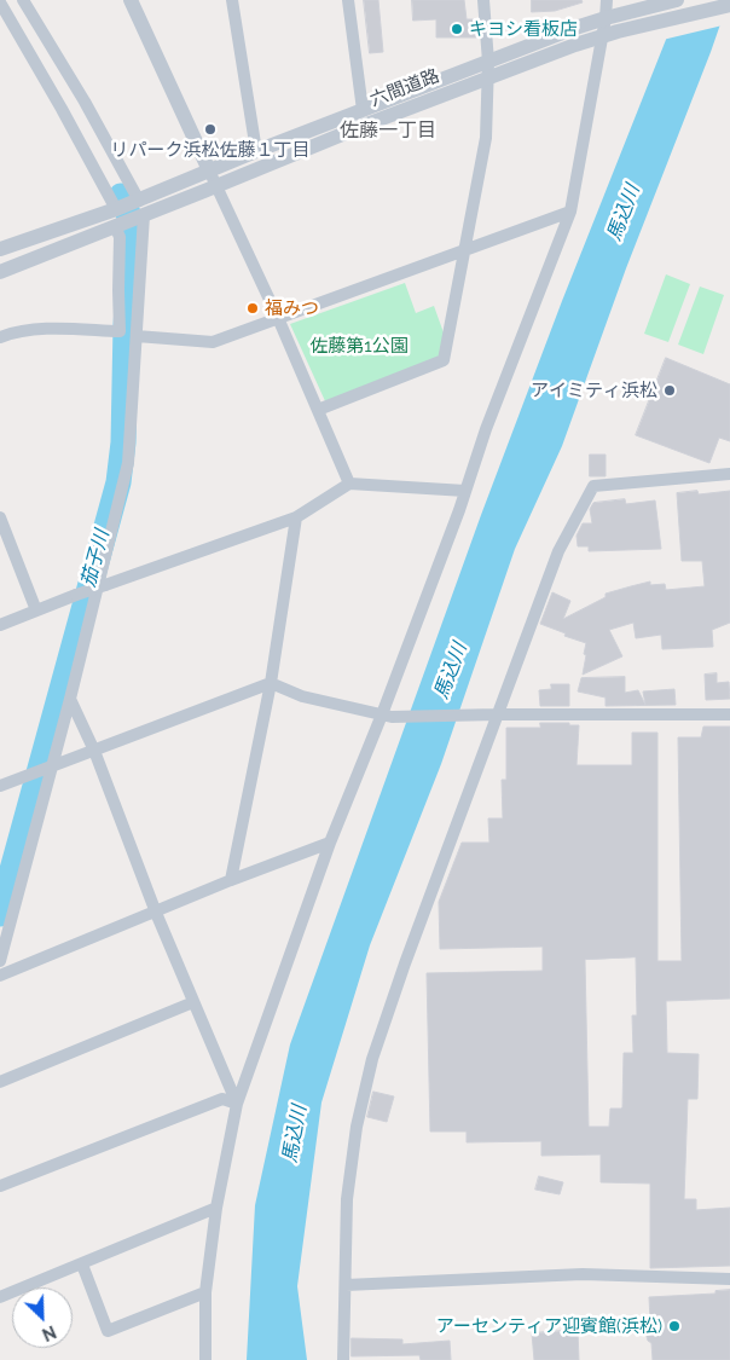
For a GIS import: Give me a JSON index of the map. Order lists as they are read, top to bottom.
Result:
{
  "streets": {
    "street": ["六間道路"]
  },
  "districts": ["佐藤一丁目"],
  "water": ["馬込川", "茄子川"],
  "parks": ["佐藤第1公園"],
  "places": [
    "キヨシ看板店",
    "リパーク浜松佐藤１丁目",
    "福みつ",
    "アイミティ浜松",
    "アーセンティア迎賓館(浜松)"
  ],
  "north": "bottom right"
}
